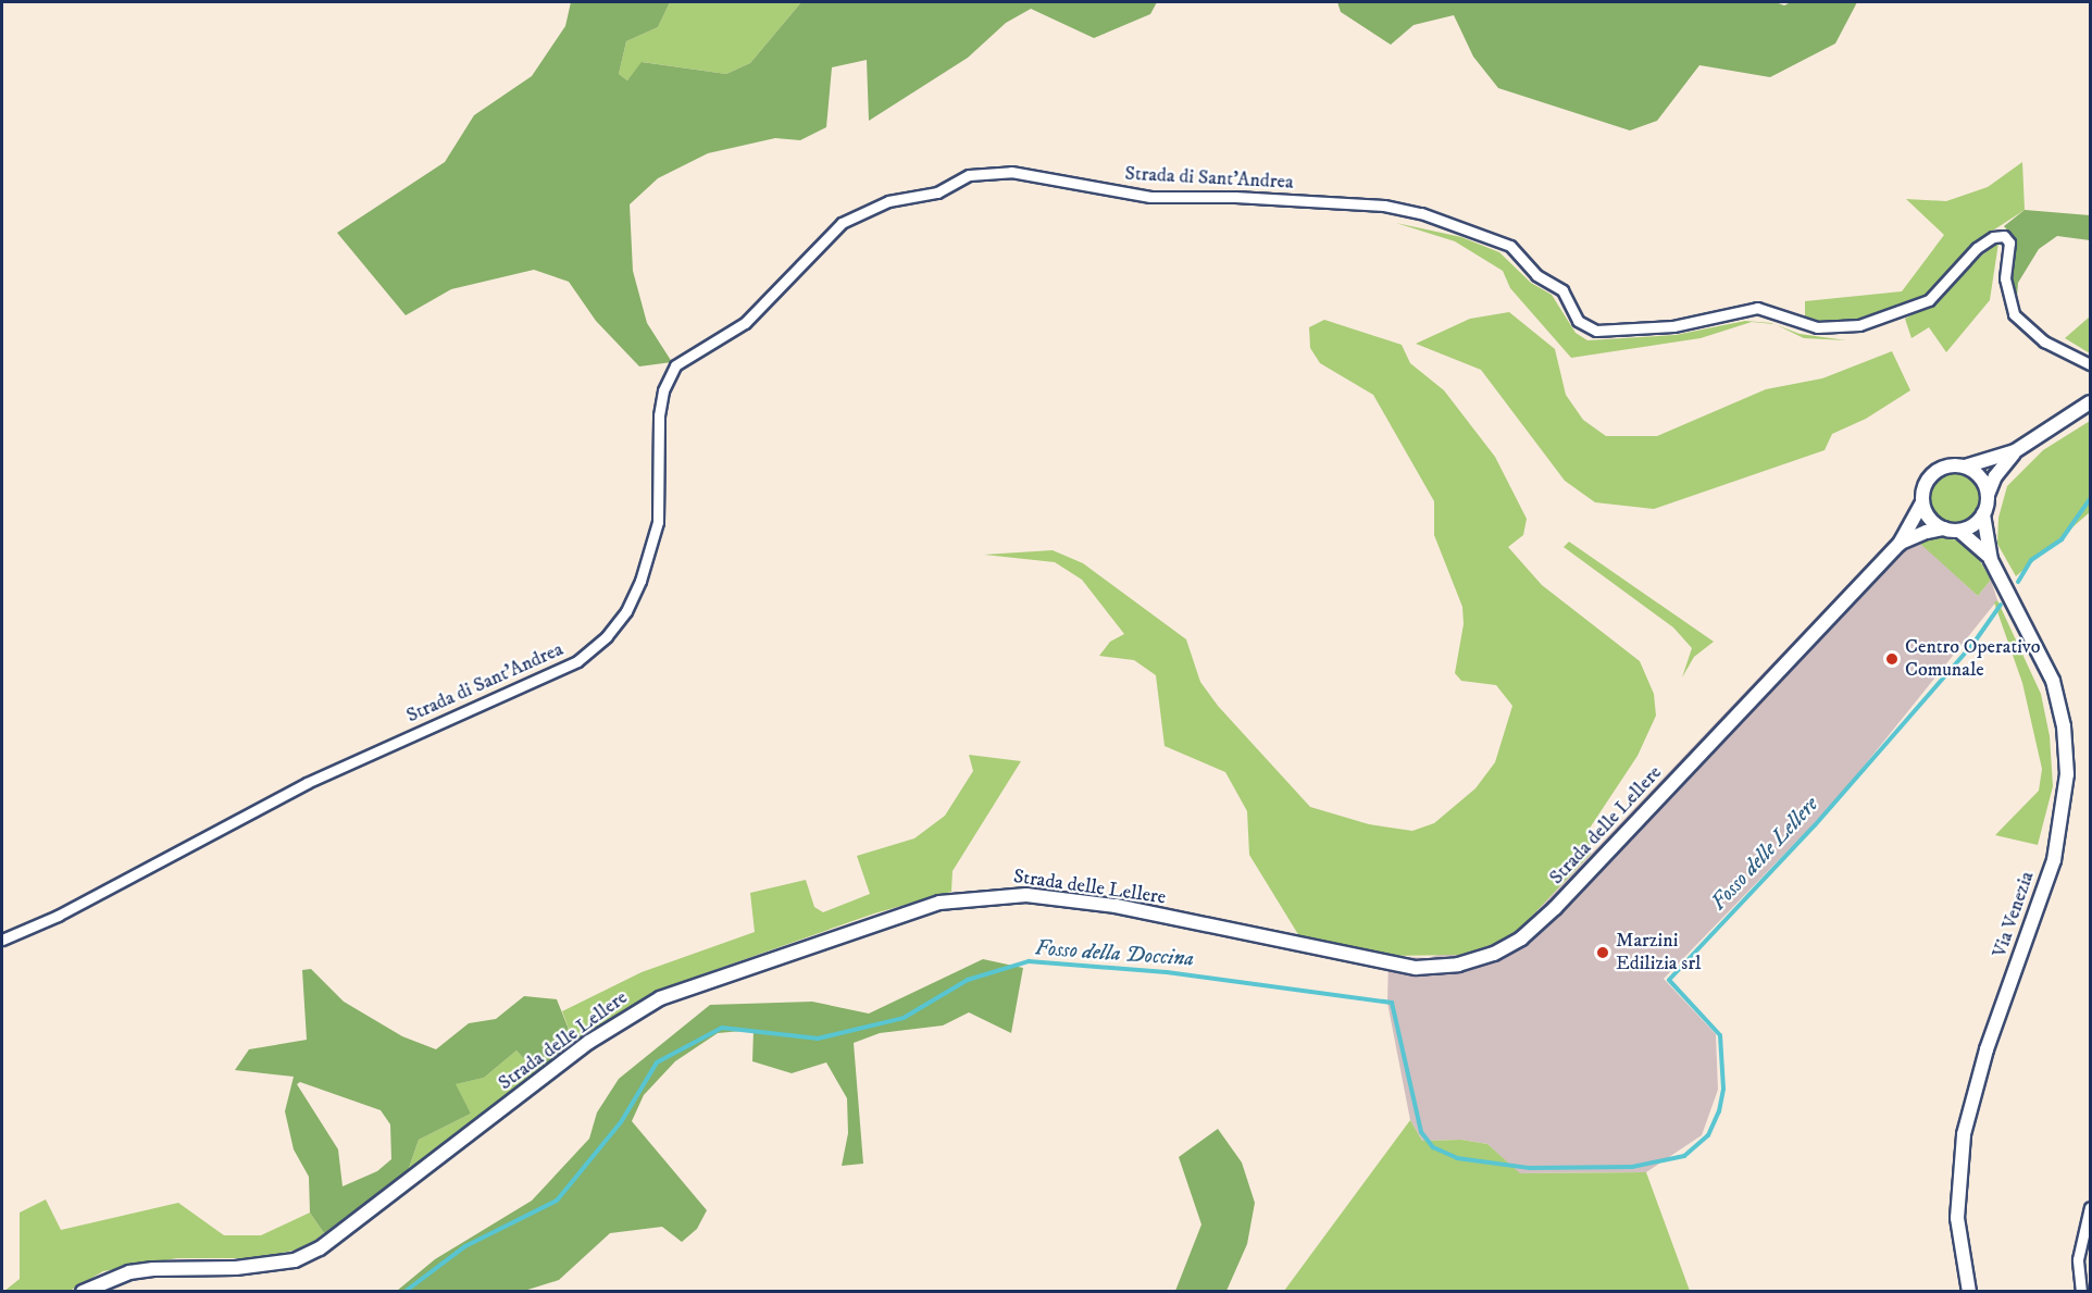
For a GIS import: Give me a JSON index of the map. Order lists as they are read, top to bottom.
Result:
{
  "streets": {
    "street": ["Strada di Sant'Andrea", "Strada delle Lellere", "Via Venezia"]
  },
  "crossings": [
    ["Strada delle Lellere", "Via Venezia"]
  ],
  "water": ["Fosso delle Lellere", "Fosso della Doccina"],
  "places": ["Centro Operativo Comunale", "Marzini Edilizia srl"]
}
